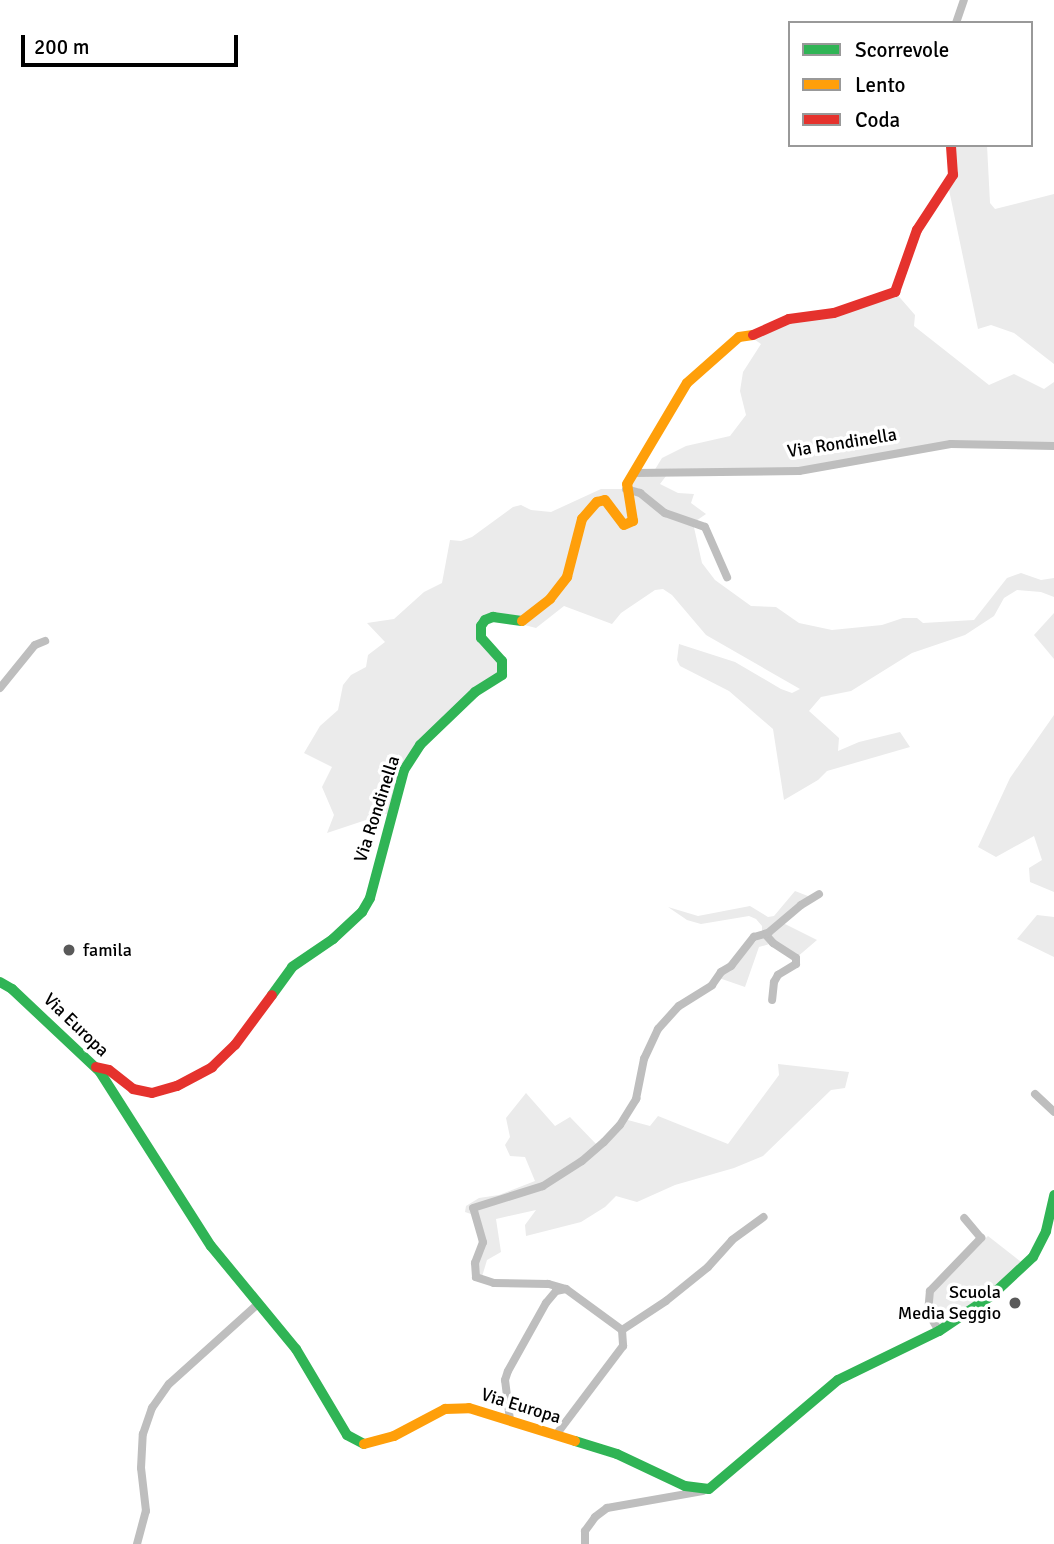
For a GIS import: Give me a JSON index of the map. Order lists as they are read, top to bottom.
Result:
{
  "streets": {
    "street": ["Via Rondinella", "Via Europa"]
  },
  "crossings": [
    ["Via Rondinella", "Via Europa"]
  ],
  "places": ["famila", "Scuola Media Seggio"],
  "legend": ["Scorrevole", "Lento", "Coda"],
  "scale_bar": "200 m"
}
